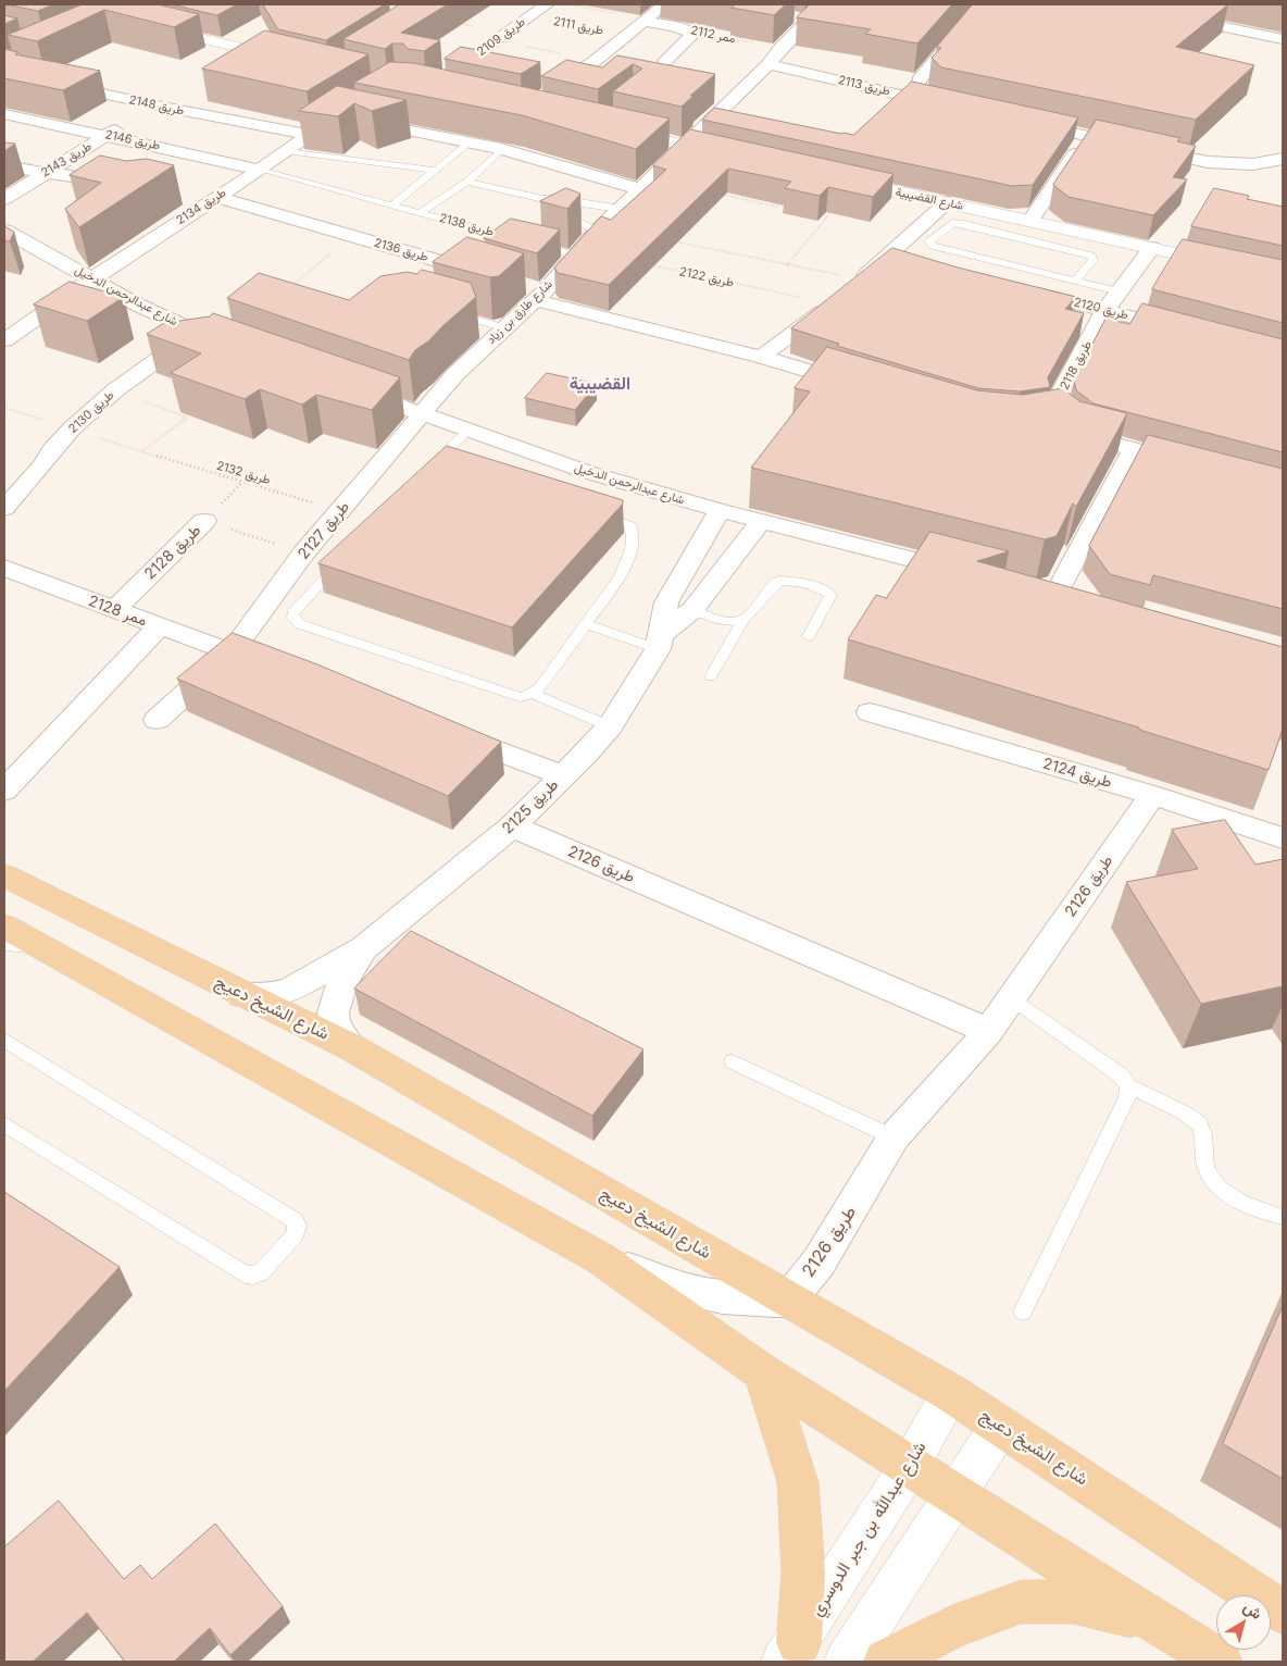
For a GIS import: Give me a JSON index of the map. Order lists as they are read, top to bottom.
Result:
{
  "streets": {
    "main road": ["شارع الشيخ دعيج"],
    "street": [
      "طريق 2111",
      "ممر 2112",
      "طريق 2109",
      "طريق 2113",
      "طريق 2148",
      "طريق 2146",
      "طريق 2143",
      "شارع القضيبية",
      "طريق 2134",
      "طريق 2136",
      "شارع عبدالرحمن الدخيل",
      "طريق 2120",
      "شارع طارق بن زياد",
      "طريق 2118",
      "طريق 2130",
      "طريق 2127",
      "طريق 2128",
      "ممر 2128",
      "طريق 2124",
      "طريق 2125",
      "طريق 2126",
      "شارع عبدالله بن جبر الدوسري"
    ],
    "lane": ["طريق 2138"],
    "path": ["طريق 2122", "طريق 2132"]
  },
  "crossings": [
    ["طريق 2111", "ممر 2112"],
    ["طريق 2111", "طريق 2109"],
    ["ممر 2112", "شارع طارق بن زياد"],
    ["طريق 2113", "شارع طارق بن زياد"],
    ["طريق 2148", "طريق 2143"],
    ["طريق 2148", "طريق 2134"],
    ["طريق 2146", "طريق 2143"],
    ["طريق 2146", "طريق 2134"],
    ["طريق 2146", "طريق 2138"],
    ["شارع القضيبية", "طريق 2118"],
    ["طريق 2134", "طريق 2138"],
    ["طريق 2134", "طريق 2136"],
    ["طريق 2134", "شارع عبدالرحمن الدخيل"],
    ["شارع عبدالرحمن الدخيل", "شارع طارق بن زياد"],
    ["شارع عبدالرحمن الدخيل", "طريق 2130"],
    ["شارع عبدالرحمن الدخيل", "طريق 2127"],
    ["شارع عبدالرحمن الدخيل", "طريق 2125"],
    ["طريق 2120", "طريق 2118"],
    ["شارع طارق بن زياد", "طريق 2127"],
    ["طريق 2130", "طريق 2132"],
    ["طريق 2132", "طريق 2127"],
    ["طريق 2127", "طريق 2128"],
    ["طريق 2127", "ممر 2128"],
    ["طريق 2128", "ممر 2128"],
    ["طريق 2124", "طريق 2126"],
    ["طريق 2125", "طريق 2126"],
    ["طريق 2125", "شارع الشيخ دعيج"],
    ["طريق 2126", "شارع الشيخ دعيج"],
    ["شارع الشيخ دعيج", "شارع عبدالله بن جبر الدوسري"]
  ],
  "districts": ["القضيبية"],
  "north": "top right"
}
